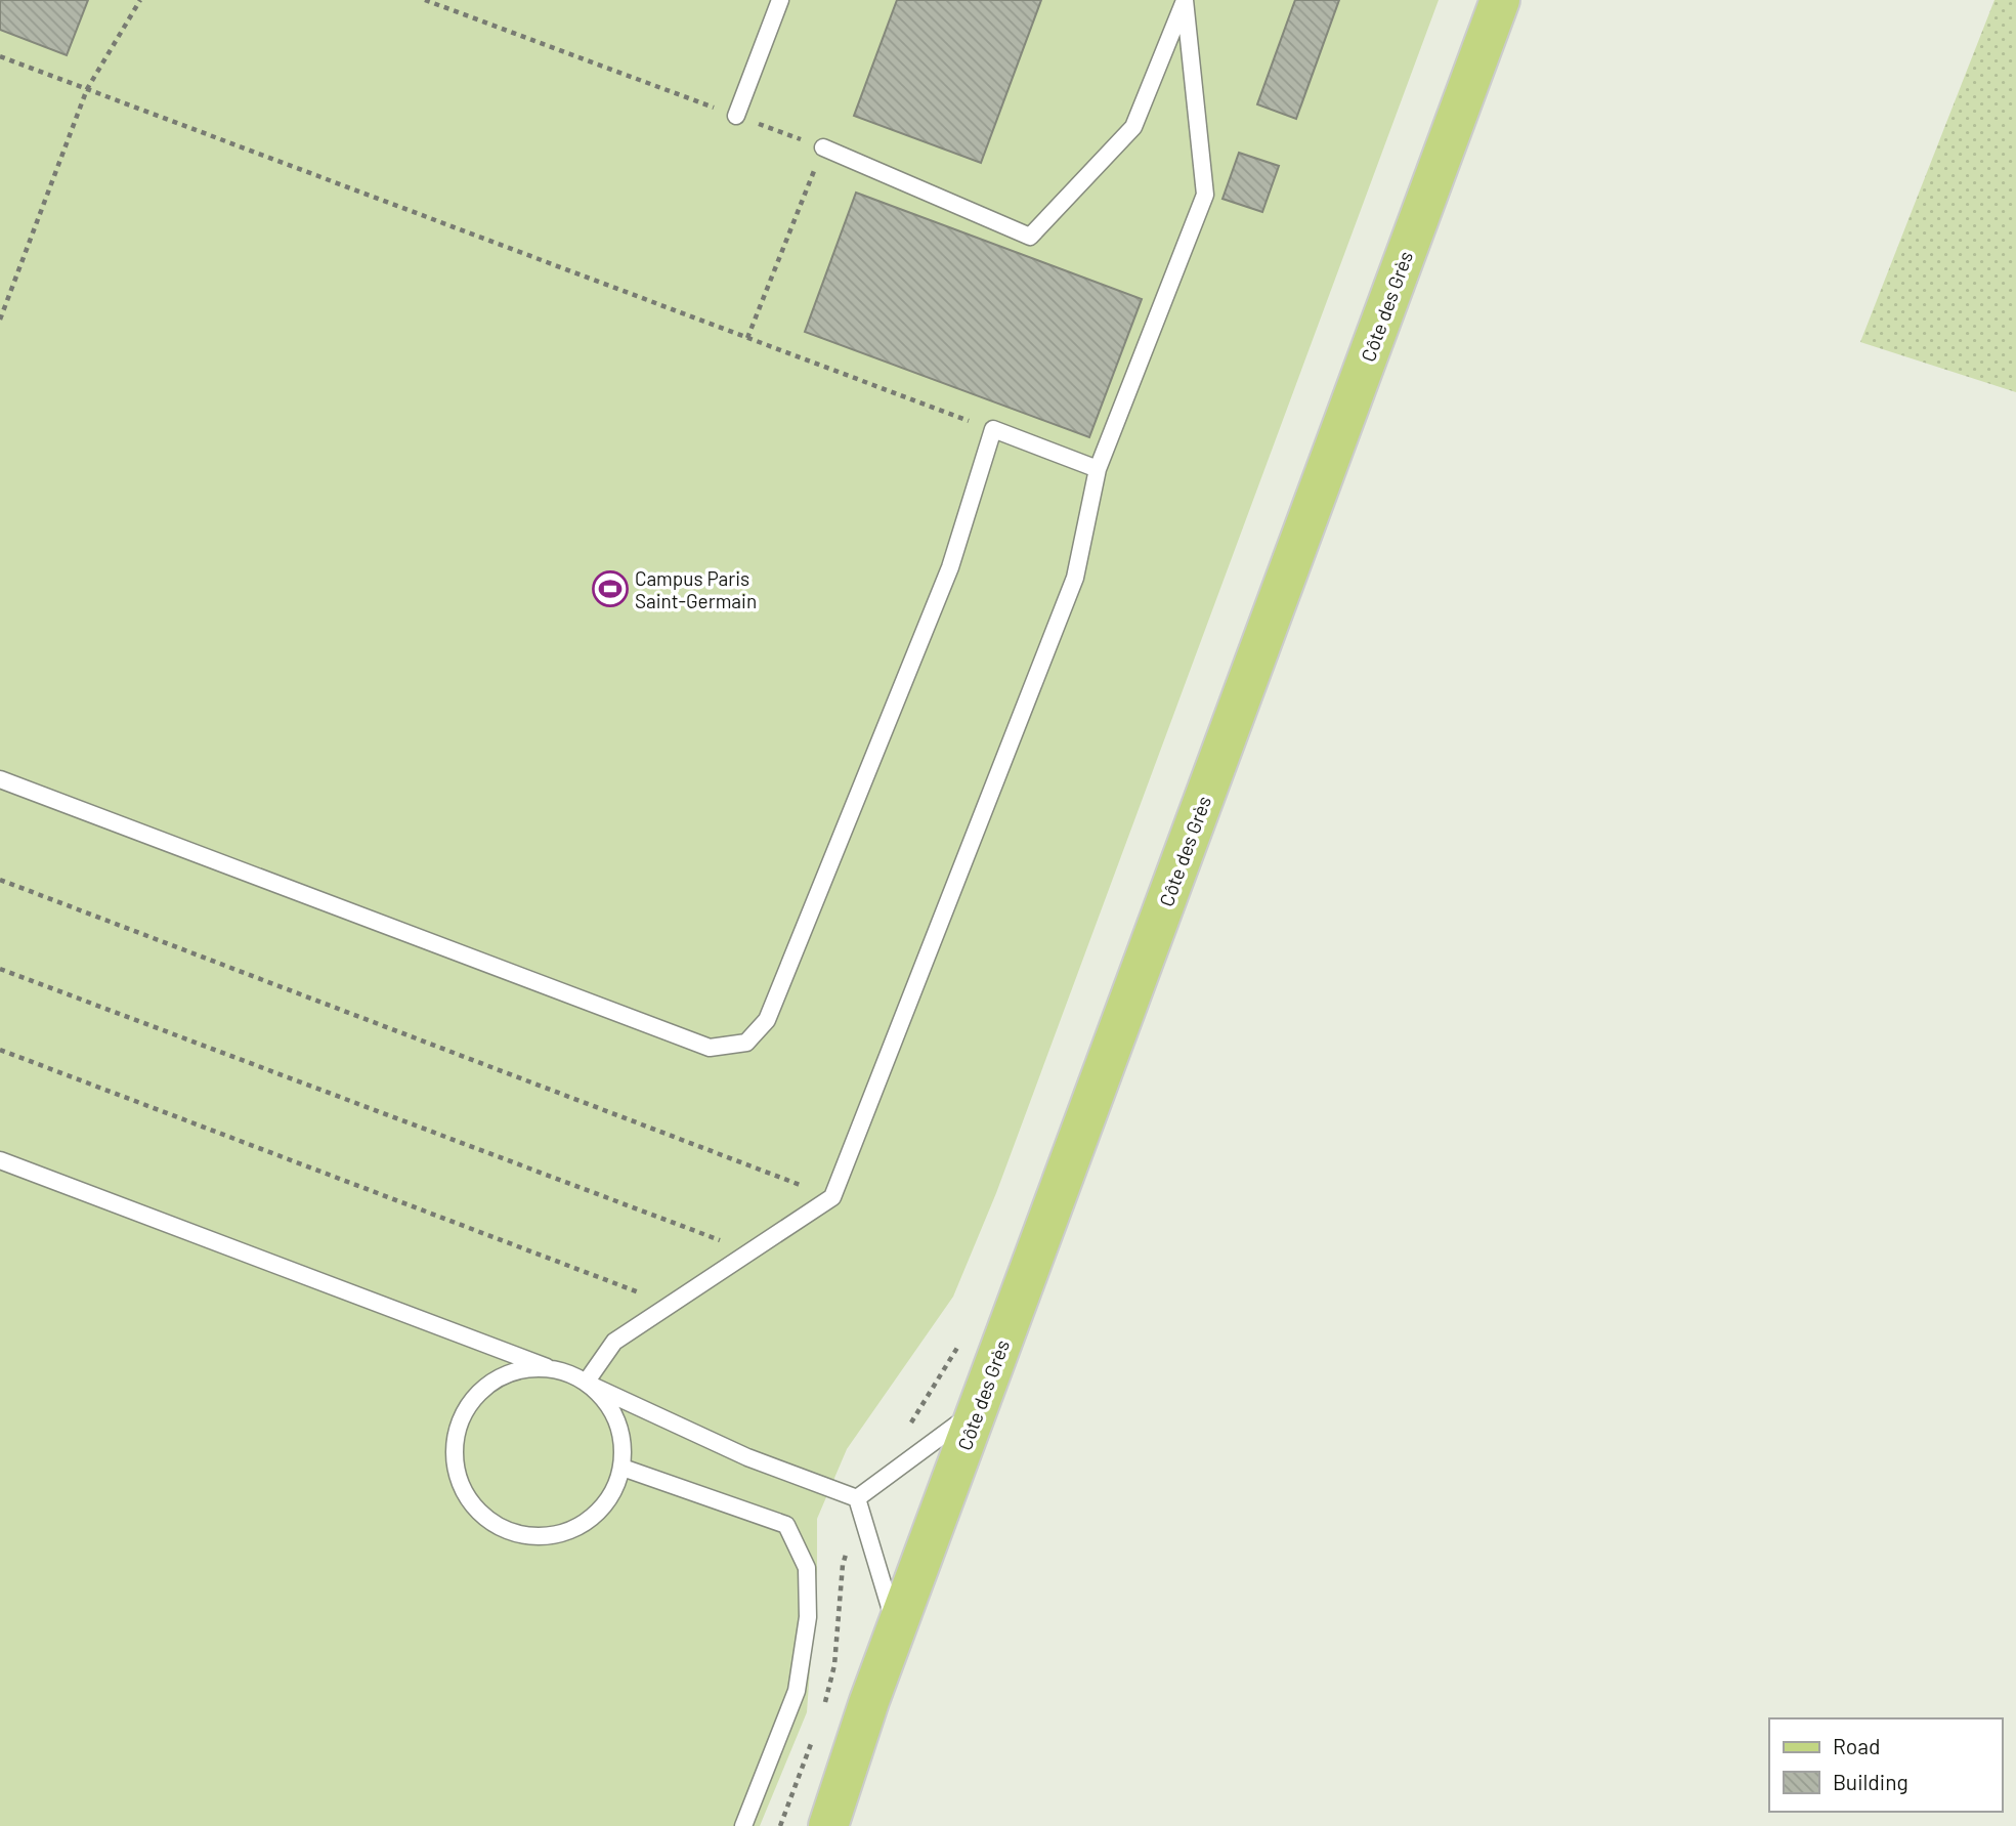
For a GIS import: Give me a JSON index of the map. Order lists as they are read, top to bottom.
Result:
{
  "streets": {
    "main road": ["Côte des Grès"]
  },
  "places": {
    "sports": ["Campus Paris Saint-Germain"]
  },
  "legend": ["Road", "Building"]
}
